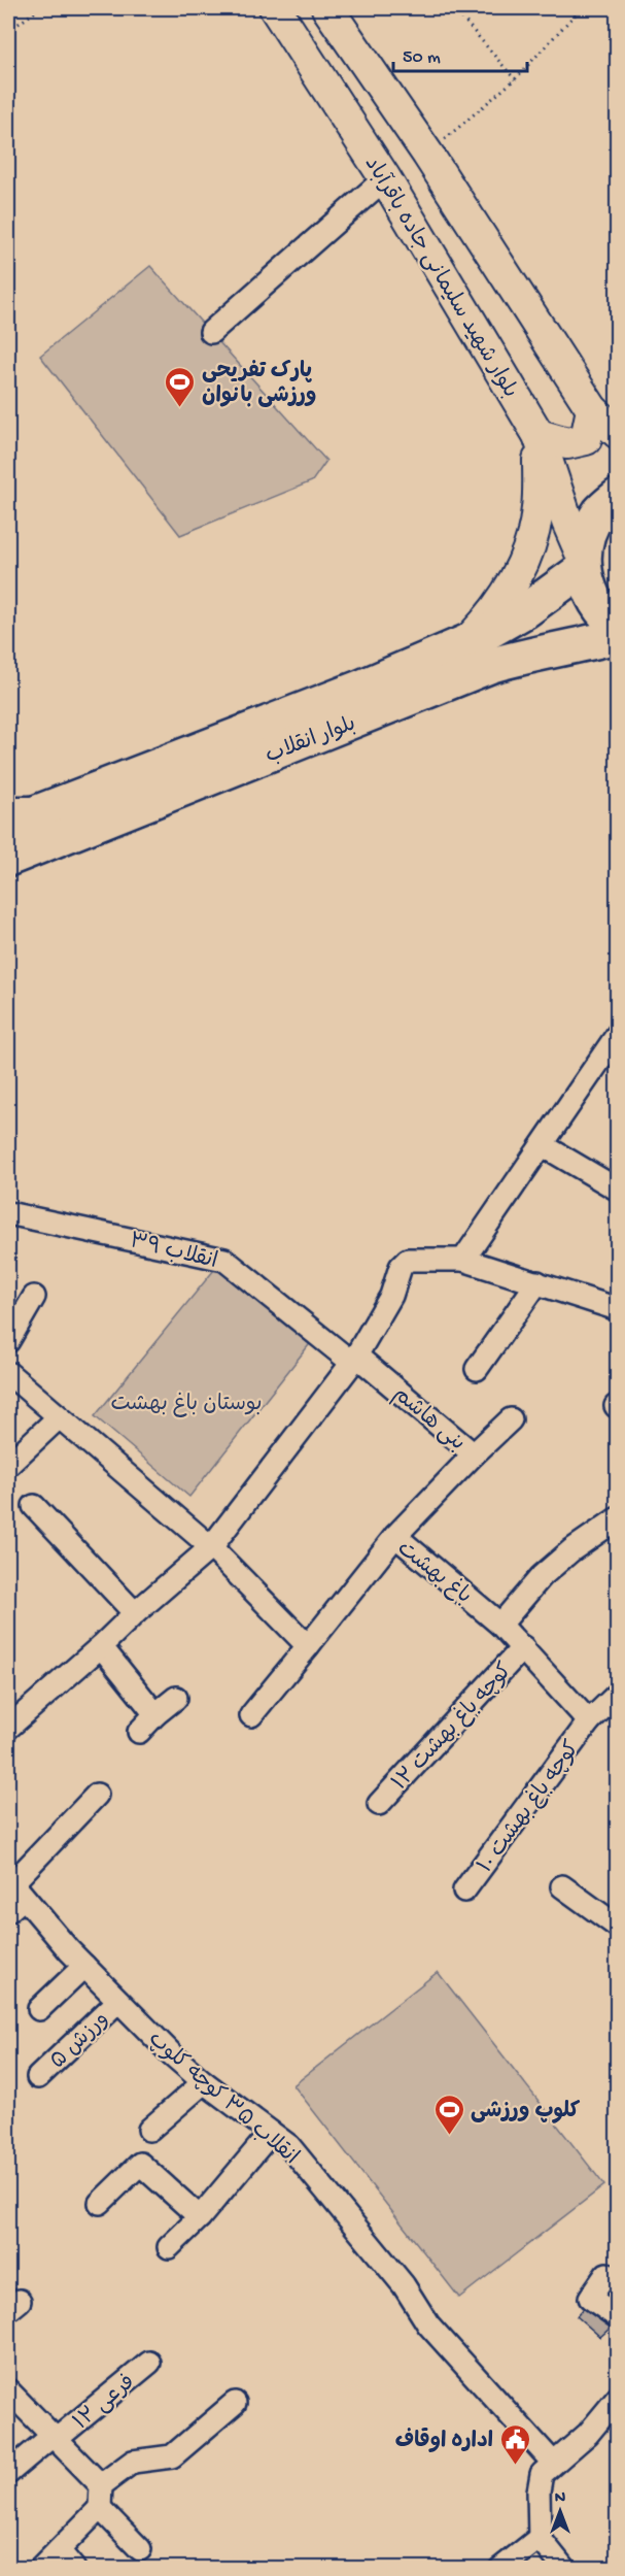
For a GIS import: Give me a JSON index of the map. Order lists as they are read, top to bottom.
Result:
{
  "streets": {
    "main road": ["بلوار شهید سلیمانی جاده باقرآباد", "بلوار انقلاب"],
    "street": [
      "انقلاب ۳۹",
      "بنی هاشم",
      "باغ بهشت",
      "کوچه باغ بهشت ۱۲",
      "کوچه باغ بهشت ۱۰",
      "ورزش ۵",
      "انقلاب ۳۵ کوچه کلوپ",
      "فرعی ۱۲"
    ]
  },
  "crossings": [
    ["بلوار شهید سلیمانی جاده باقرآباد", "بلوار انقلاب"],
    ["انقلاب ۳۹", "بنی هاشم"],
    ["بنی هاشم", "باغ بهشت"],
    ["باغ بهشت", "کوچه باغ بهشت ۱۲"],
    ["باغ بهشت", "کوچه باغ بهشت ۱۰"],
    ["ورزش ۵", "انقلاب ۳۵ کوچه کلوپ"]
  ],
  "parks": ["بوستان باغ بهشت"],
  "places": {
    "sports": ["پارک تفریحی ورزشی بانوان", "کلوپ ورزشی"],
    "public building": ["اداره اوقاف"]
  },
  "scale_bar": "50 m",
  "north": "top"
}
